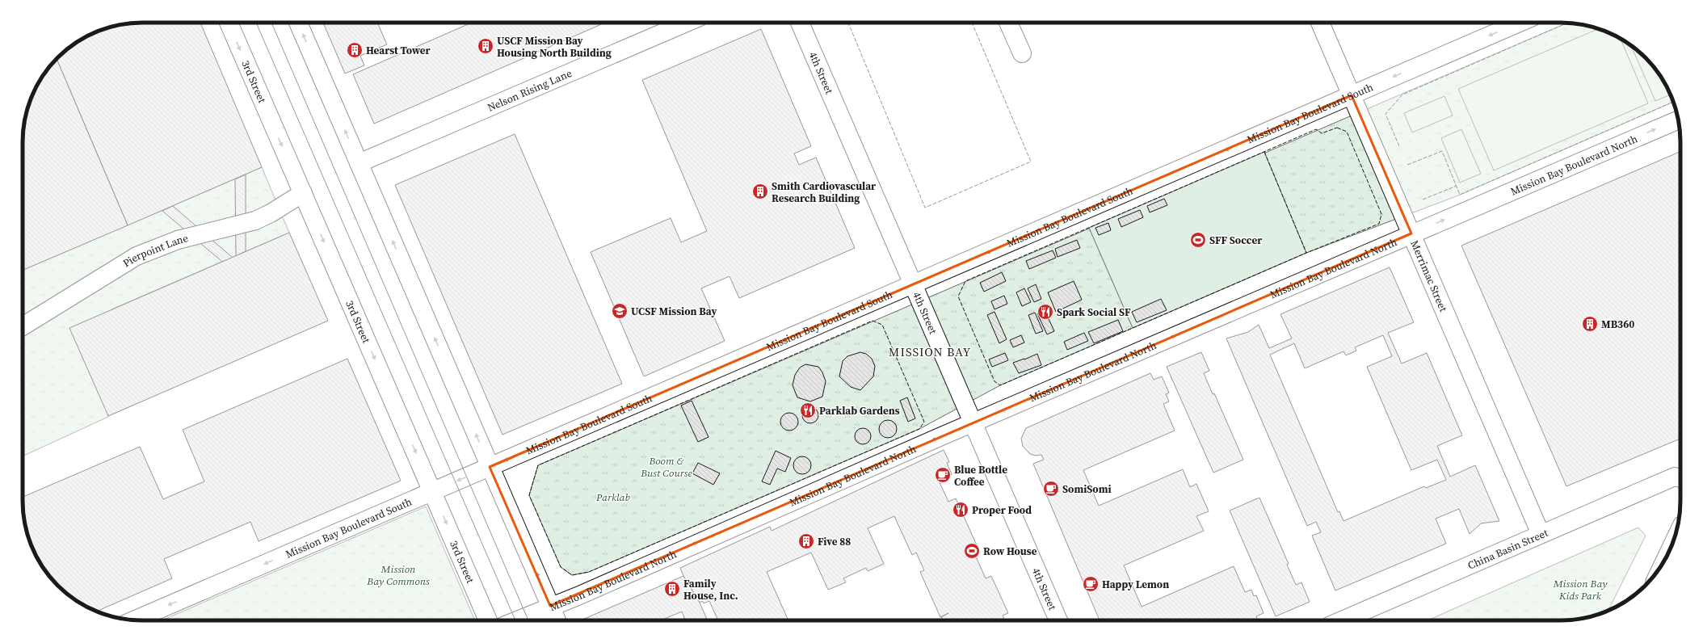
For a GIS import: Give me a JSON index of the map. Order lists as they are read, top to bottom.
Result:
{
  "streets": {
    "street": [
      "4th Street",
      "3rd Street",
      "Nelson Rising Lane",
      "Mission Bay Boulevard South",
      "Mission Bay Boulevard North",
      "Pierpoint Lane",
      "Merrimac Street",
      "China Basin Street"
    ]
  },
  "crossings": [
    ["4th Street", "Mission Bay Boulevard South"],
    ["4th Street", "Mission Bay Boulevard North"],
    ["3rd Street", "Mission Bay Boulevard South"],
    ["3rd Street", "Pierpoint Lane"],
    ["Mission Bay Boulevard South", "Merrimac Street"],
    ["Mission Bay Boulevard North", "Merrimac Street"],
    ["Merrimac Street", "China Basin Street"]
  ],
  "one_way": ["Mission Bay Boulevard South", "Mission Bay Boulevard North"],
  "districts": ["MISSION BAY"],
  "parks": [
    "Boom & Bust Course",
    "Parklab",
    "Mission Bay Commons",
    "Mission Bay Kids Park"
  ],
  "places": {
    "building": [
      "USCF Mission Bay Housing North Building",
      "Hearst Tower",
      "Smith Cardiovascular Research Building",
      "MB360",
      "Five 88",
      "Family House, Inc."
    ],
    "sports": ["SFF Soccer", "Row House"],
    "school or university": ["UCSF Mission Bay"],
    "restaurant": ["Spark Social SF", "Parklab Gardens", "Proper Food"],
    "cafe": ["Blue Bottle Coffee", "SomiSomi", "Happy Lemon"]
  }
}
